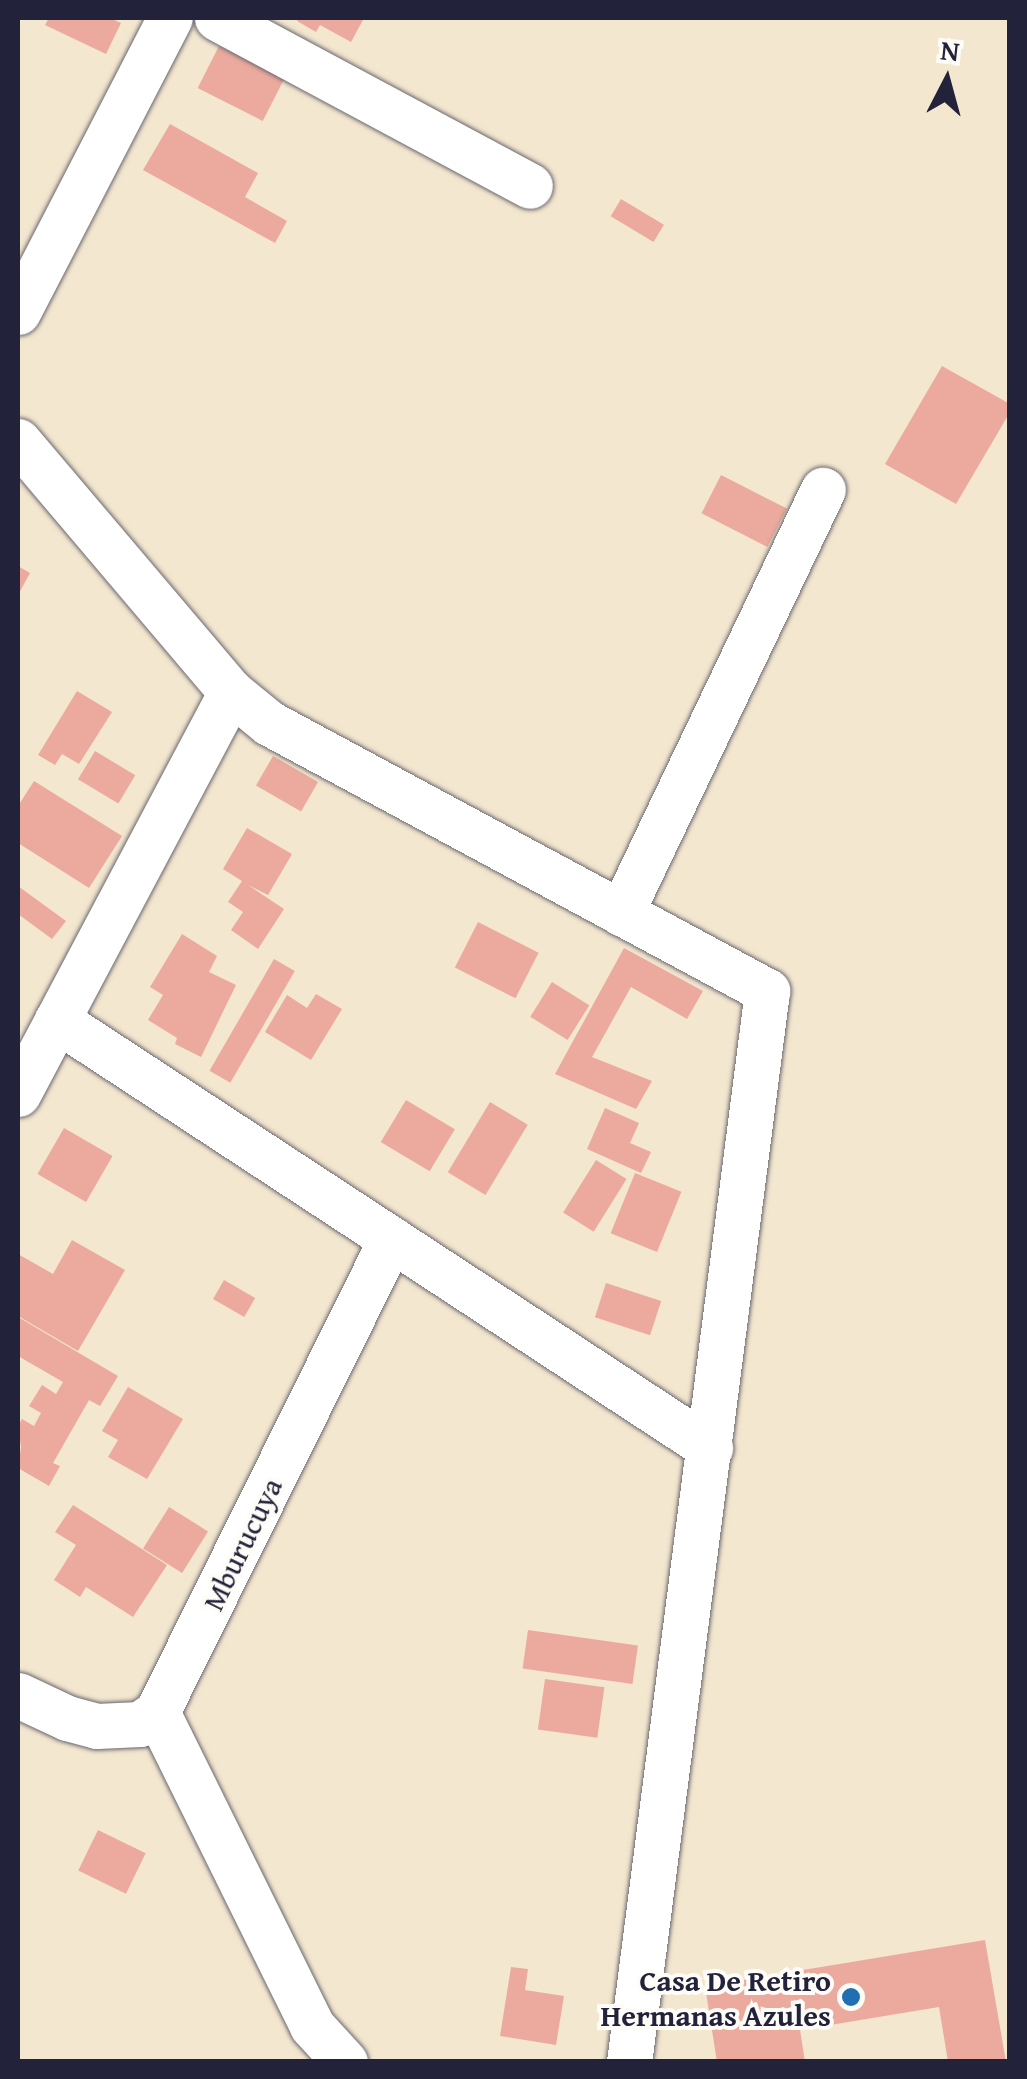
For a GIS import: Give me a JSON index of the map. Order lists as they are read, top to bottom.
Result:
{
  "streets": {
    "street": ["Mburucuya"]
  },
  "places": ["Casa De Retiro Hermanas Azules"],
  "north": "top"
}
